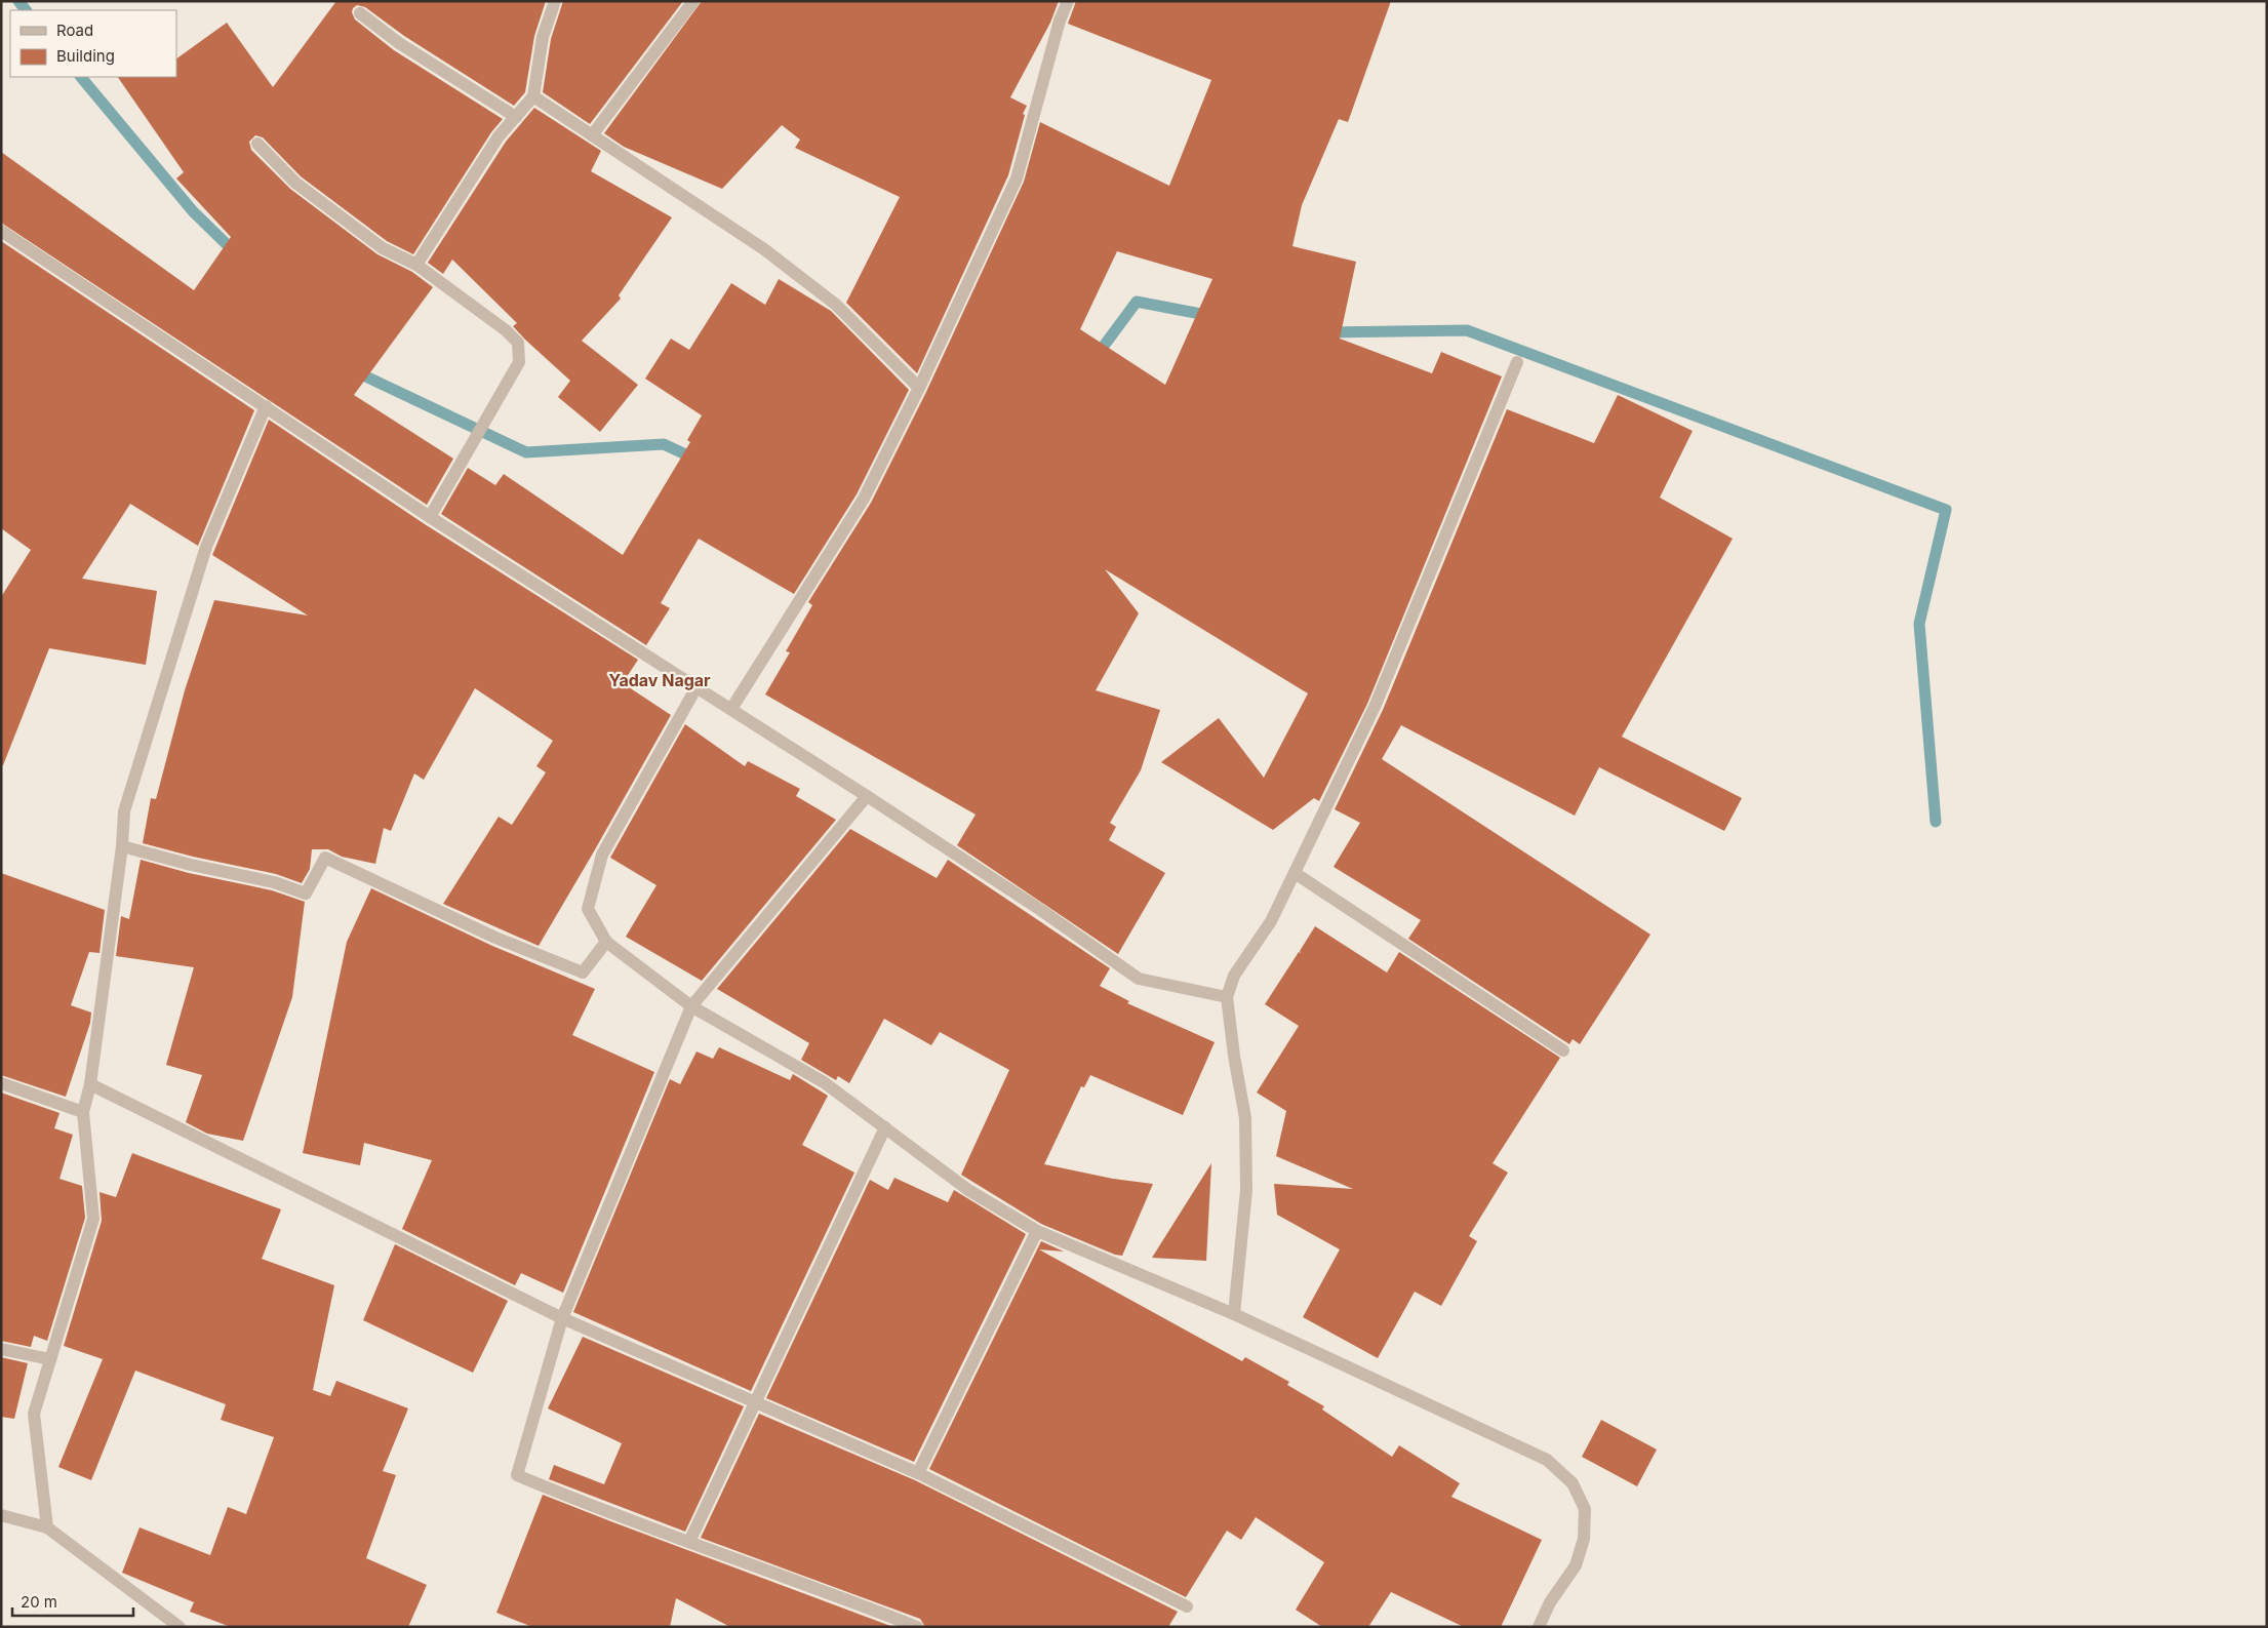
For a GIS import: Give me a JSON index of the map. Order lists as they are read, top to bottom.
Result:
{
  "districts": ["Yadav Nagar"],
  "legend": ["Road", "Building"],
  "scale_bar": "20 m"
}
